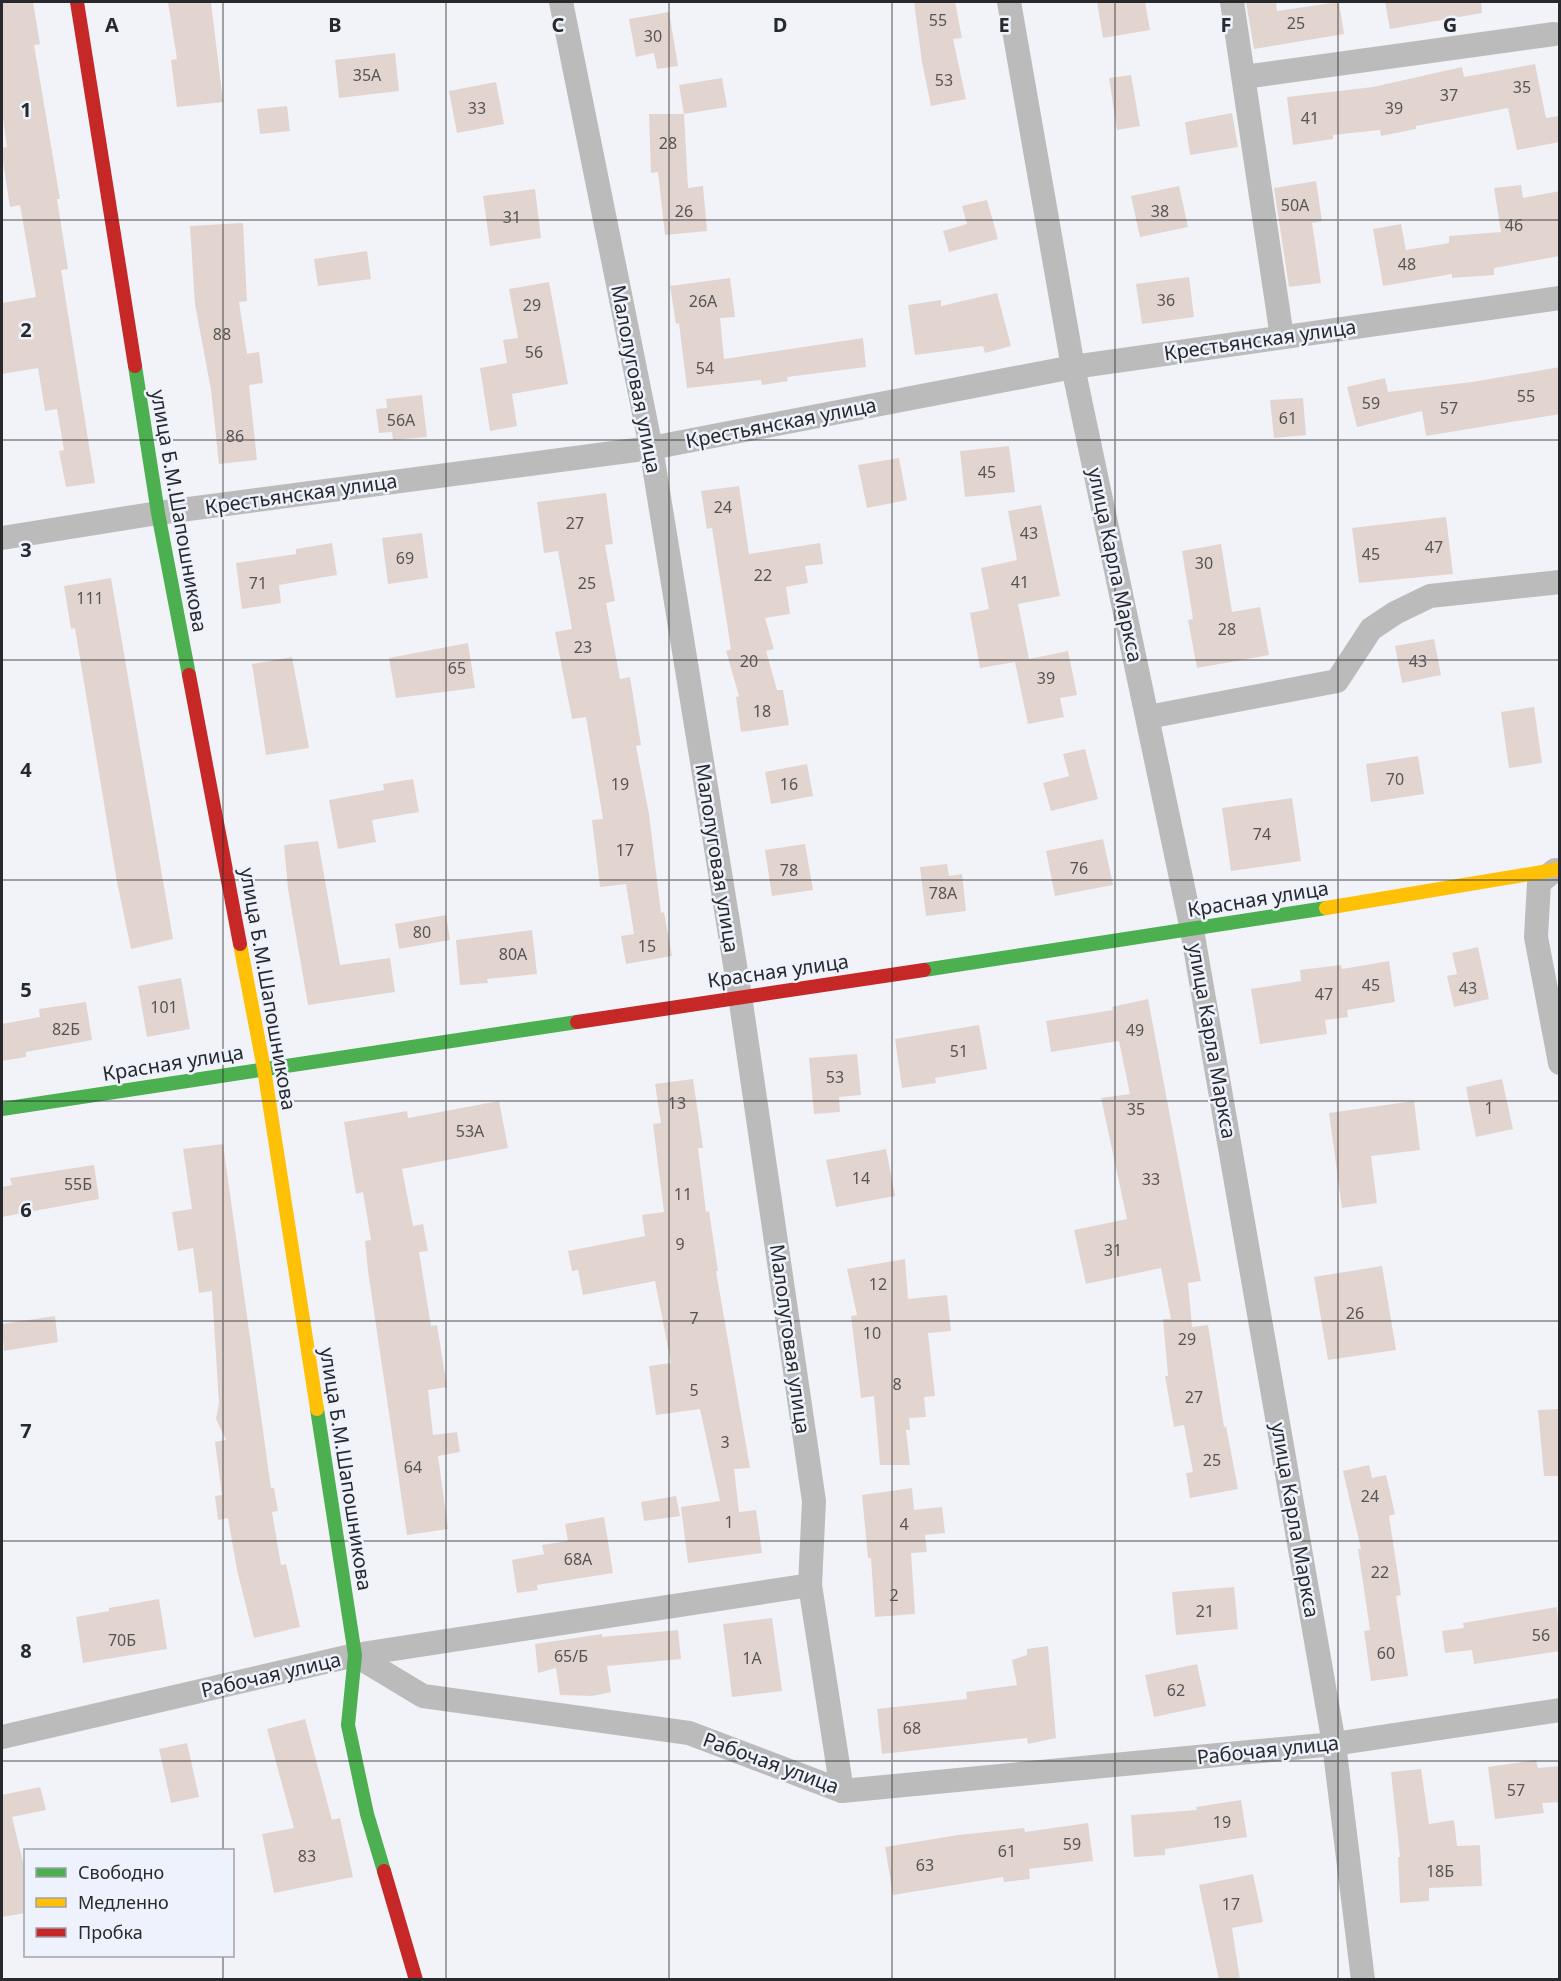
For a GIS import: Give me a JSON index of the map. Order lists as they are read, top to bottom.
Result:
{
  "streets": {
    "street": [
      "Крестьянская улица",
      "Малолуговая улица",
      "улица Б.М.Шапошникова",
      "улица Карла Маркса",
      "Красная улица",
      "Рабочая улица"
    ]
  },
  "crossings": [
    ["Крестьянская улица", "Малолуговая улица"],
    ["Крестьянская улица", "улица Б.М.Шапошникова"],
    ["Крестьянская улица", "улица Карла Маркса"],
    ["Малолуговая улица", "Красная улица"],
    ["Малолуговая улица", "Рабочая улица"],
    ["улица Б.М.Шапошникова", "Красная улица"],
    ["улица Б.М.Шапошникова", "Рабочая улица"],
    ["улица Карла Маркса", "Красная улица"],
    ["улица Карла Маркса", "Рабочая улица"]
  ],
  "house_numbers": [
    "55",
    "25",
    "30",
    "35А",
    "53",
    "35",
    "37",
    "33",
    "39",
    "41",
    "28",
    "50А",
    "26",
    "38",
    "31",
    "46",
    "48",
    "36",
    "26А",
    "29",
    "88",
    "56",
    "54",
    "55",
    "59",
    "57",
    "61",
    "56А",
    "86",
    "45",
    "24",
    "27",
    "43",
    "47",
    "45",
    "69",
    "30",
    "22",
    "41",
    "71",
    "25",
    "111",
    "28",
    "23",
    "20",
    "43",
    "65",
    "39",
    "18",
    "70",
    "19",
    "16",
    "74",
    "17",
    "76",
    "78",
    "78А",
    "80",
    "15",
    "80А",
    "45",
    "43",
    "47",
    "101",
    "82Б",
    "49",
    "51",
    "53",
    "13",
    "1",
    "35",
    "53А",
    "14",
    "33",
    "55Б",
    "11",
    "9",
    "31",
    "12",
    "26",
    "7",
    "10",
    "29",
    "8",
    "5",
    "27",
    "3",
    "25",
    "64",
    "24",
    "1",
    "4",
    "68А",
    "22",
    "2",
    "21",
    "56",
    "70Б",
    "60",
    "65/Б",
    "1А",
    "62",
    "68",
    "57",
    "19",
    "59",
    "61",
    "83",
    "63",
    "18Б",
    "17"
  ],
  "legend": ["Свободно", "Медленно", "Пробка"],
  "grid": {
    "columns": [
      "A",
      "B",
      "C",
      "D",
      "E",
      "F",
      "G"
    ],
    "rows": [
      "1",
      "2",
      "3",
      "4",
      "5",
      "6",
      "7",
      "8"
    ]
  }
}
